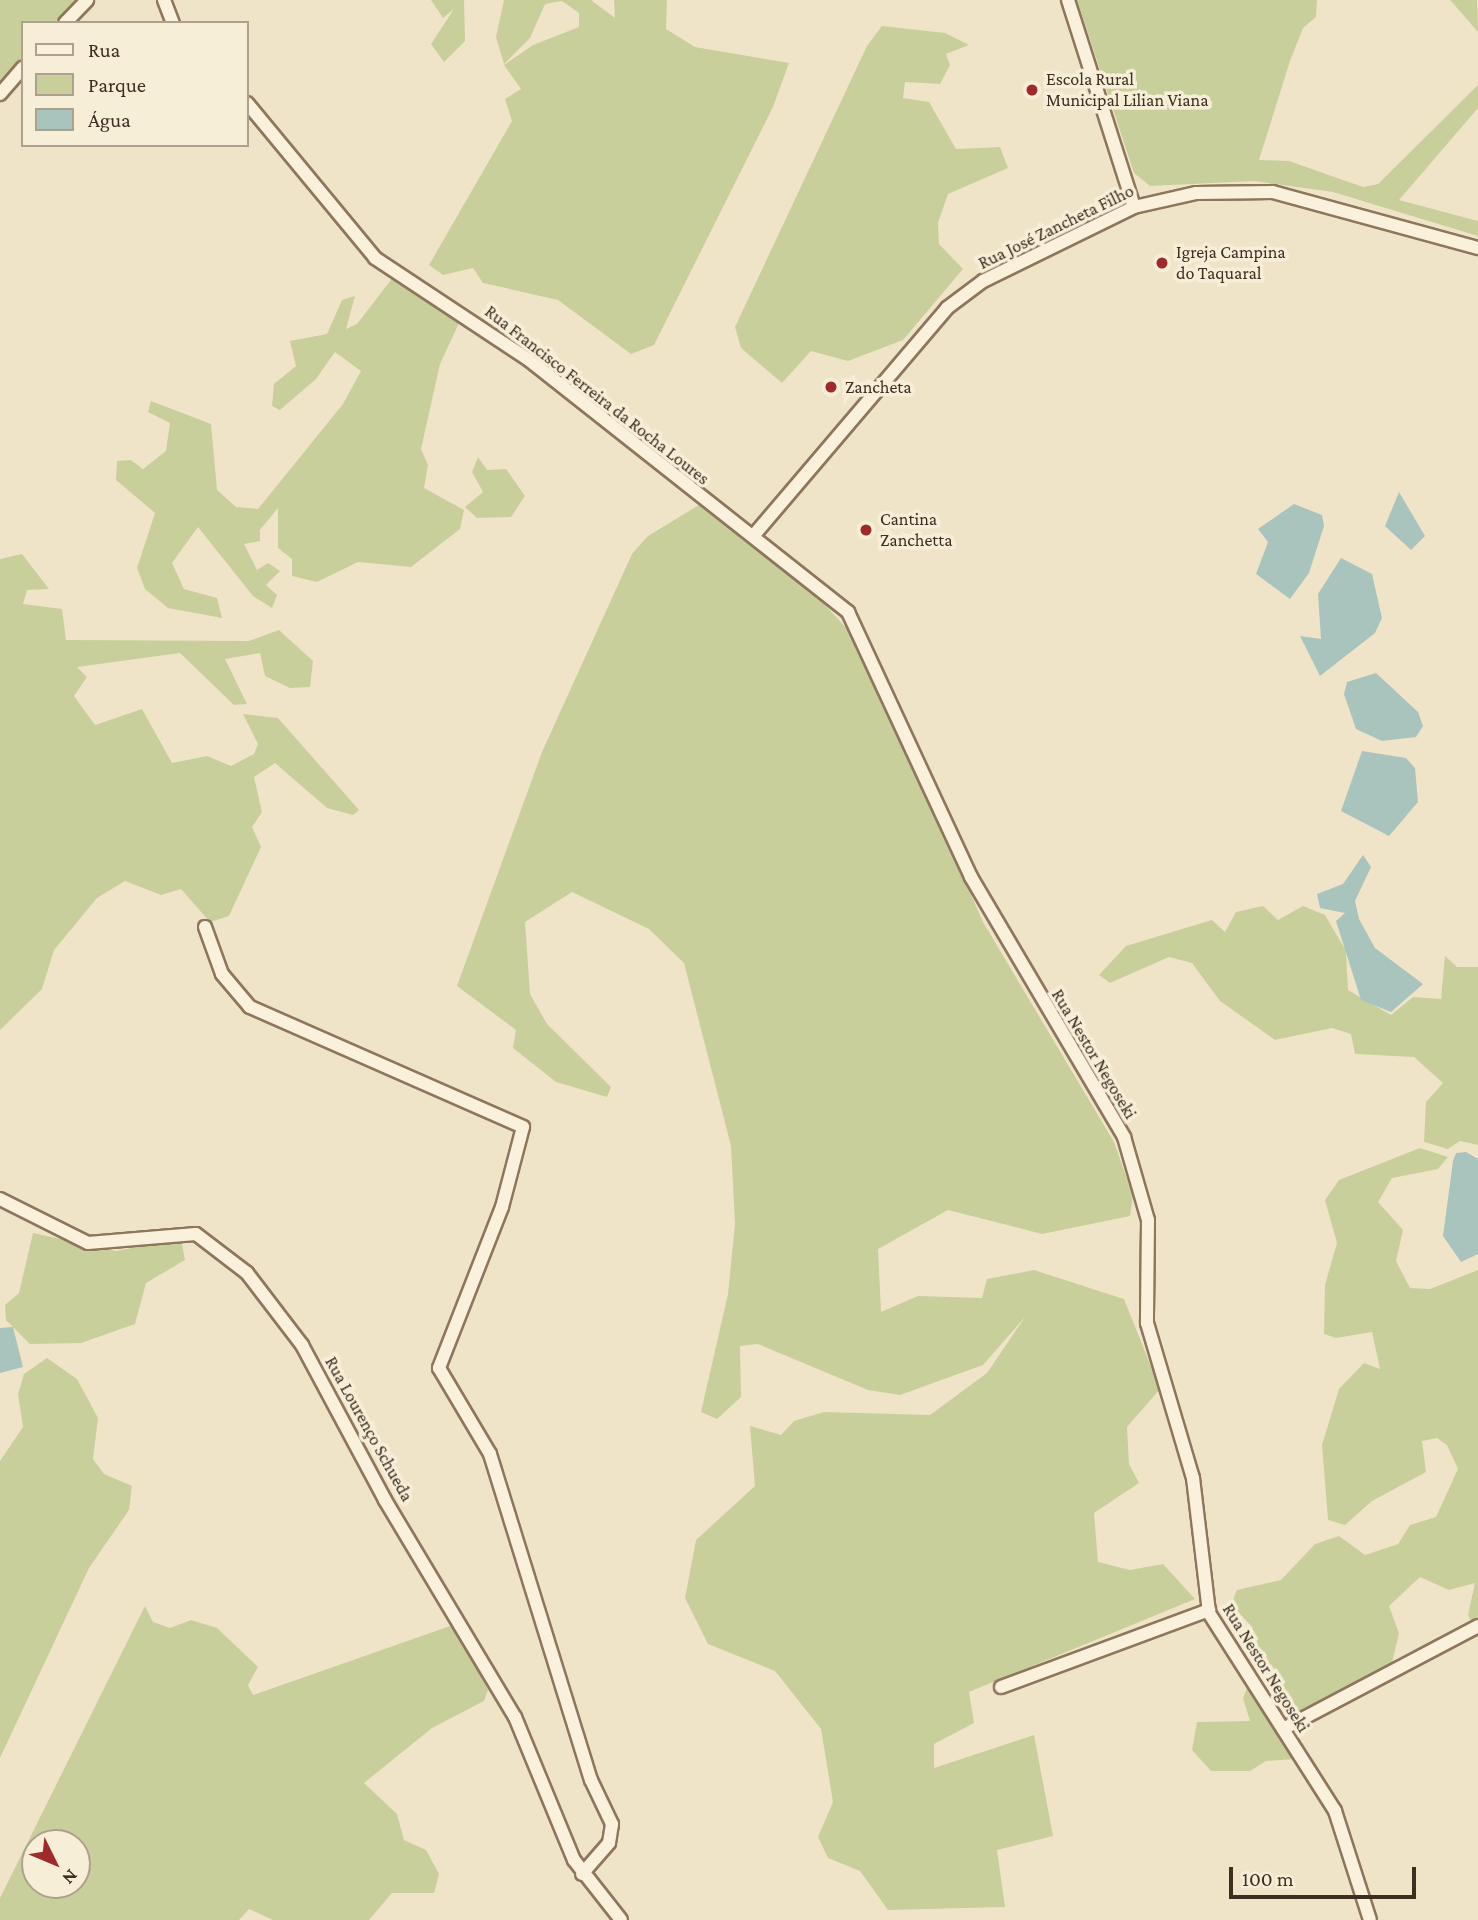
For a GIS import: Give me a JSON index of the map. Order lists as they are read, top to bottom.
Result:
{
  "streets": {
    "street": [
      "Rua José Zancheta Filho",
      "Rua Francisco Ferreira da Rocha Loures",
      "Rua Nestor Negoseki",
      "Rua Lourenço Schueda"
    ]
  },
  "crossings": [
    ["Rua José Zancheta Filho", "Rua Francisco Ferreira da Rocha Loures"],
    ["Rua José Zancheta Filho", "Rua Nestor Negoseki"],
    ["Rua Francisco Ferreira da Rocha Loures", "Rua Nestor Negoseki"]
  ],
  "places": [
    "Escola Rural Municipal Lilian Viana",
    "Igreja Campina do Taquaral",
    "Zancheta",
    "Cantina Zanchetta"
  ],
  "legend": ["Rua", "Parque", "Água"],
  "scale_bar": "100 m",
  "north": "bottom right"
}
